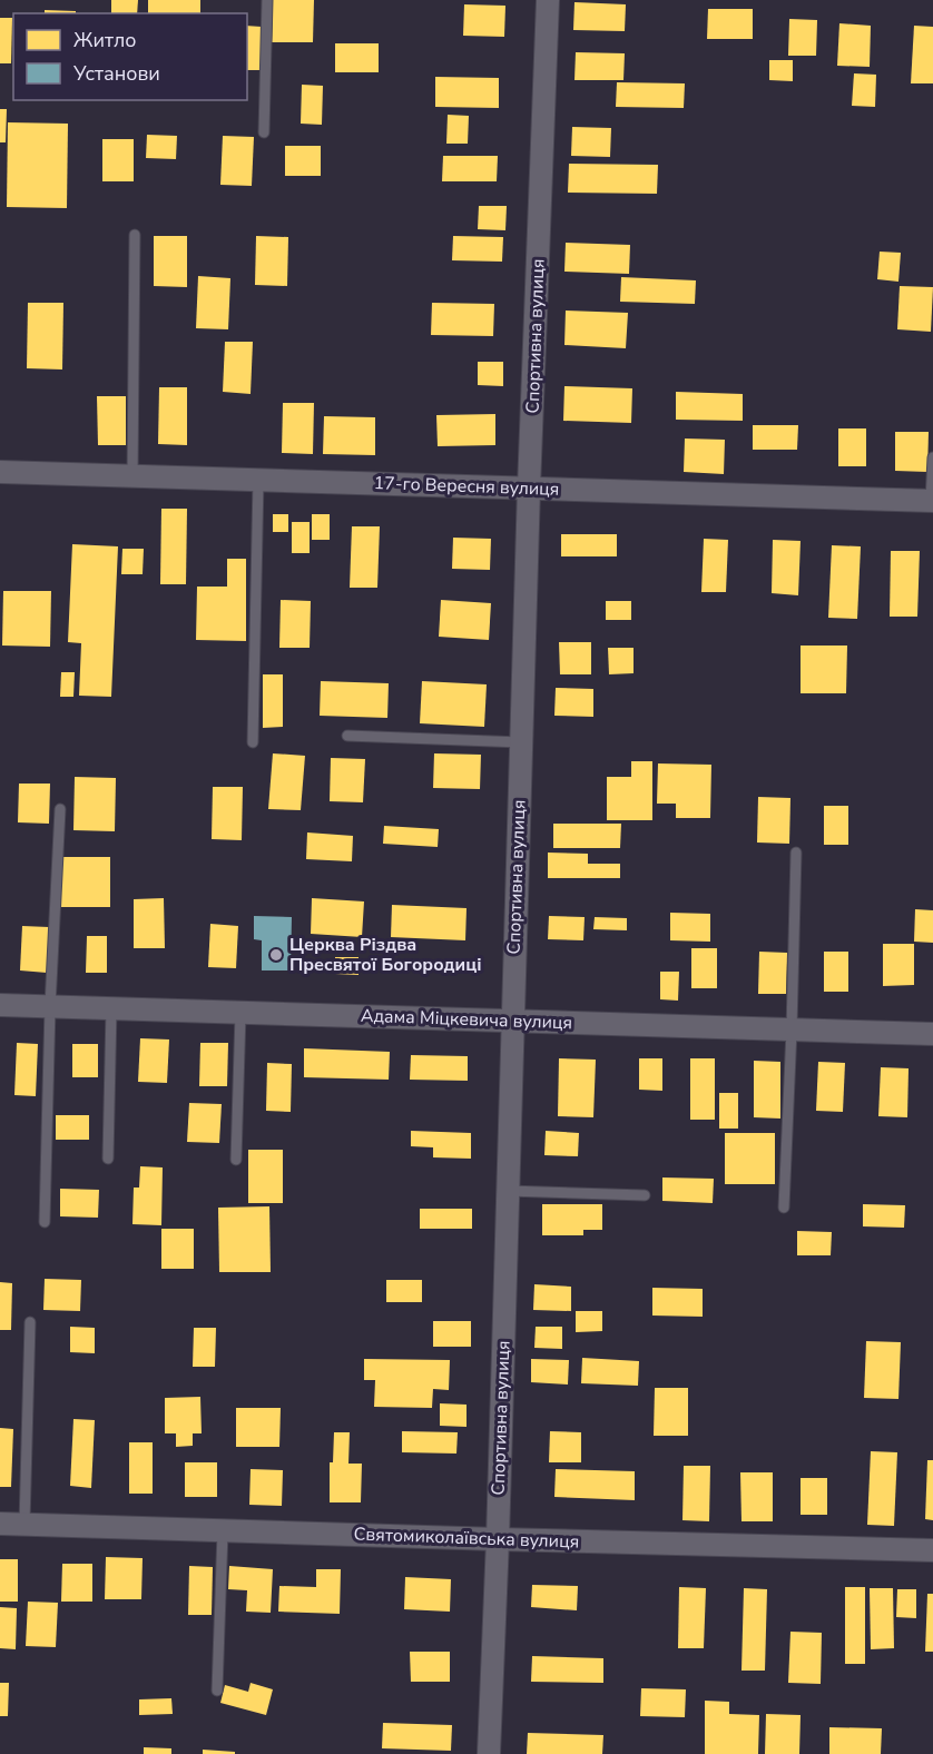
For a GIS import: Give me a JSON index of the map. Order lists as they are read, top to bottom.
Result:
{
  "streets": {
    "street": [
      "Спортивна вулиця",
      "17-го Вересня вулиця",
      "Адама Міцкевича вулиця",
      "Святомиколаївська вулиця"
    ]
  },
  "crossings": [
    ["Спортивна вулиця", "17-го Вересня вулиця"],
    ["Спортивна вулиця", "Адама Міцкевича вулиця"],
    ["Спортивна вулиця", "Святомиколаївська вулиця"]
  ],
  "places": ["Церква Різдва Пресвятої Богородиці"],
  "legend": ["Житло", "Установи"]
}
